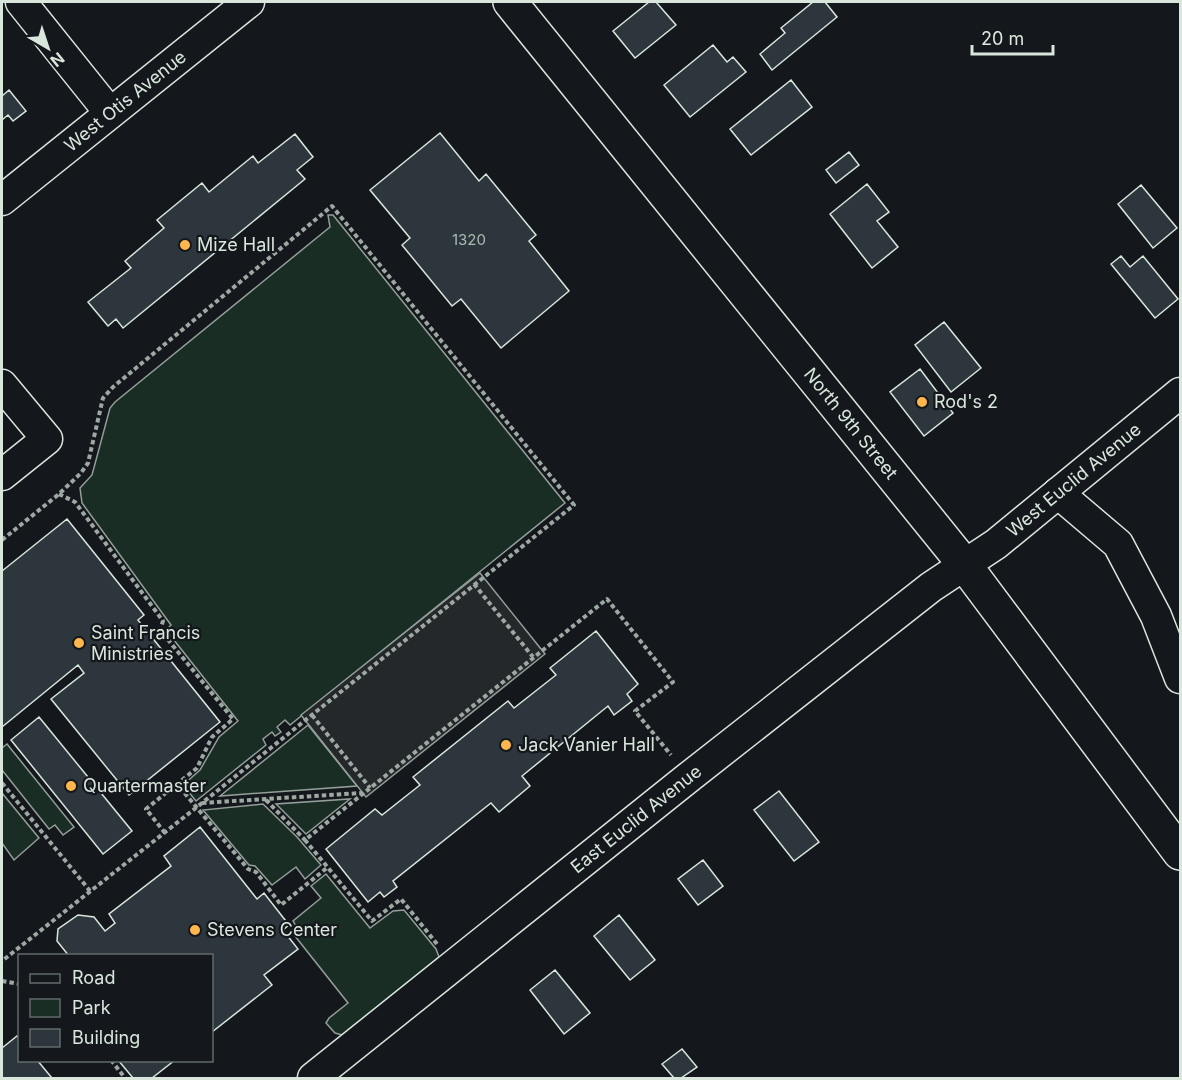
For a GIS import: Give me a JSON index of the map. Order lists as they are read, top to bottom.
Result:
{
  "streets": {
    "main road": ["North 9th Street"],
    "street": ["West Otis Avenue", "West Euclid Avenue", "East Euclid Avenue"]
  },
  "crossings": [
    ["North 9th Street", "West Euclid Avenue"],
    ["North 9th Street", "East Euclid Avenue"],
    ["West Euclid Avenue", "East Euclid Avenue"]
  ],
  "places": [
    "Mize Hall",
    "Rod's 2",
    "Saint Francis Ministries",
    "Jack Vanier Hall",
    "Quartermaster",
    "Stevens Center"
  ],
  "house_numbers": ["1320"],
  "legend": ["Road", "Park", "Building"],
  "scale_bar": "20 m",
  "north": "bottom right"
}
